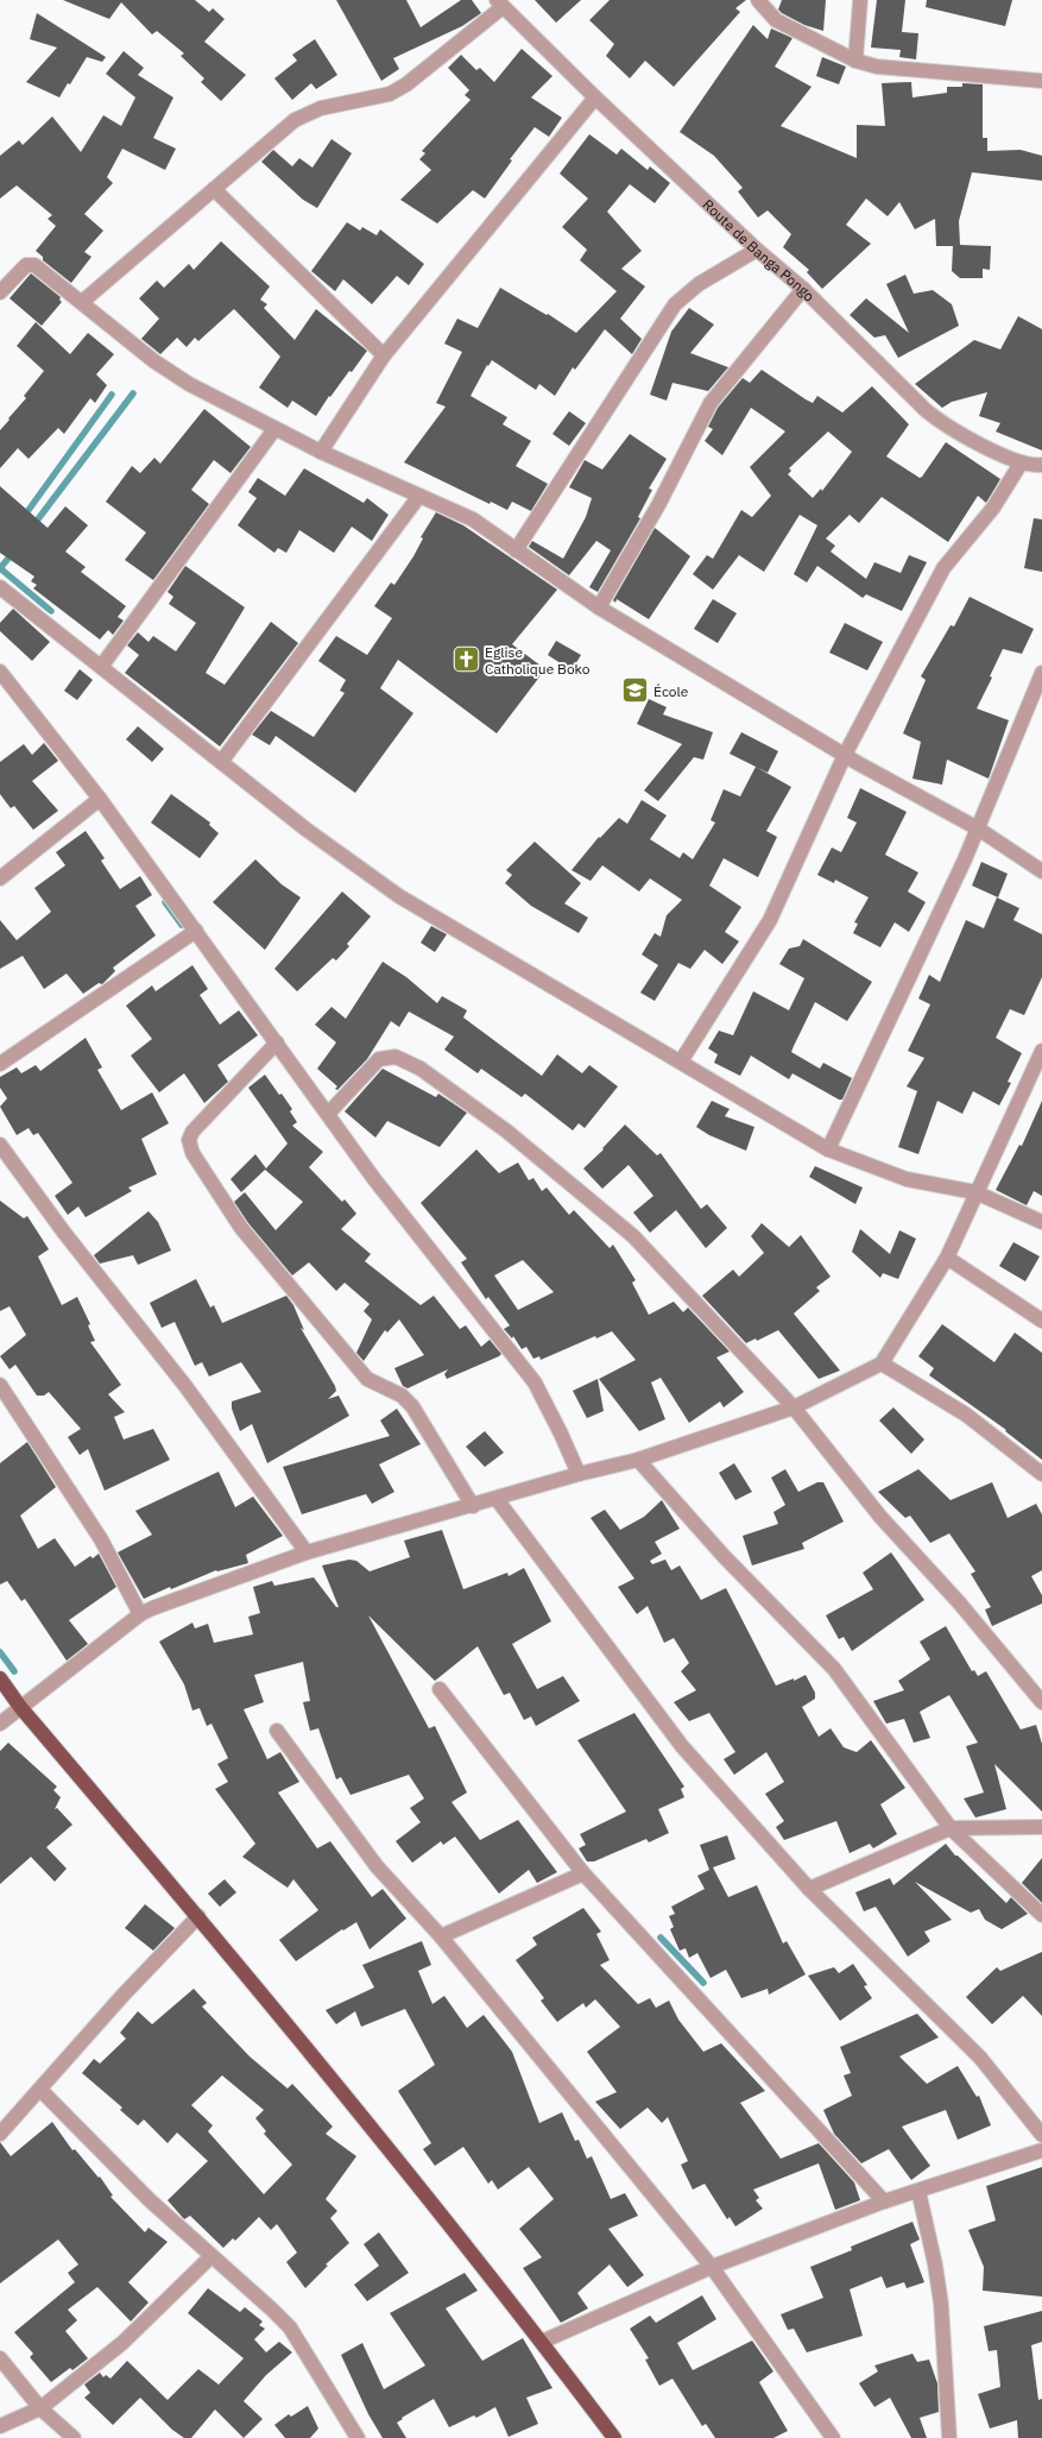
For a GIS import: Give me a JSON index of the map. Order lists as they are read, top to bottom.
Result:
{
  "streets": {
    "street": ["Route de Banga Pongo"]
  },
  "places": {
    "church": ["Eglise Catholique Boko"],
    "school or university": ["École"]
  }
}
